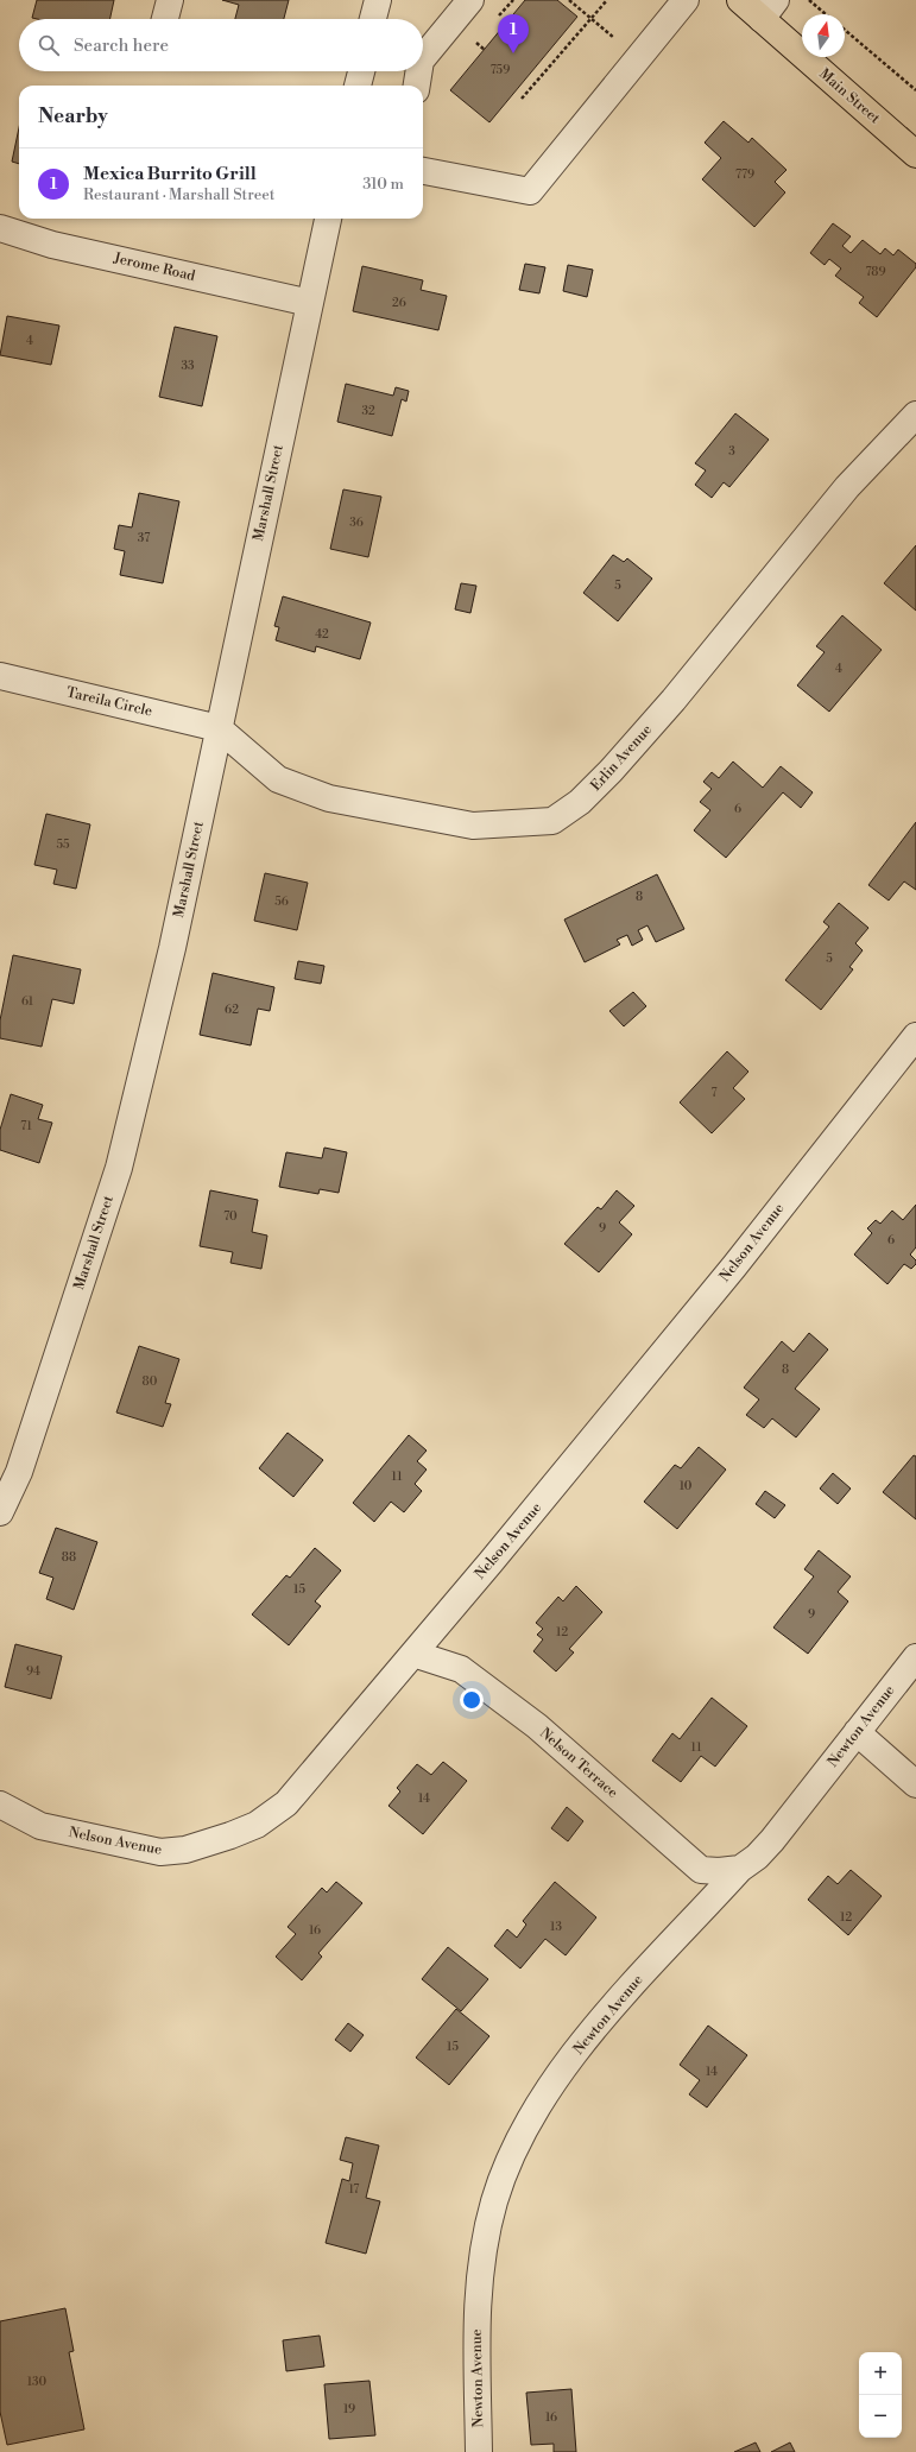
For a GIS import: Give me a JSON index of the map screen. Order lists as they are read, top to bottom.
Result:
{
  "streets": {
    "main road": ["Main Street"],
    "street": [
      "Jerome Road",
      "Marshall Street",
      "Tareila Circle",
      "Erlin Avenue",
      "Nelson Avenue",
      "Newton Avenue",
      "Nelson Terrace"
    ]
  },
  "crossings": [
    ["Jerome Road", "Marshall Street"],
    ["Marshall Street", "Tareila Circle"],
    ["Marshall Street", "Erlin Avenue"],
    ["Tareila Circle", "Erlin Avenue"],
    ["Nelson Avenue", "Nelson Terrace"],
    ["Newton Avenue", "Nelson Terrace"]
  ],
  "house_numbers": [
    "759",
    "779",
    "789",
    "26",
    "4",
    "33",
    "32",
    "3",
    "36",
    "37",
    "5",
    "42",
    "4",
    "6",
    "55",
    "8",
    "56",
    "5",
    "61",
    "62",
    "7",
    "71",
    "70",
    "9",
    "6",
    "8",
    "80",
    "11",
    "10",
    "88",
    "15",
    "9",
    "12",
    "94",
    "11",
    "14",
    "12",
    "13",
    "16",
    "15",
    "14",
    "17",
    "130",
    "19",
    "16"
  ],
  "north": "top",
  "page": {
    "pins": "1",
    "search": "Search here",
    "heading": "Nearby",
    "list": [
      {
        "mark": "1",
        "name": "Mexica Burrito Grill",
        "note": "Restaurant · Marshall Street",
        "value": "310 m"
      }
    ],
    "map_buttons": ["+", "−"]
  }
}
